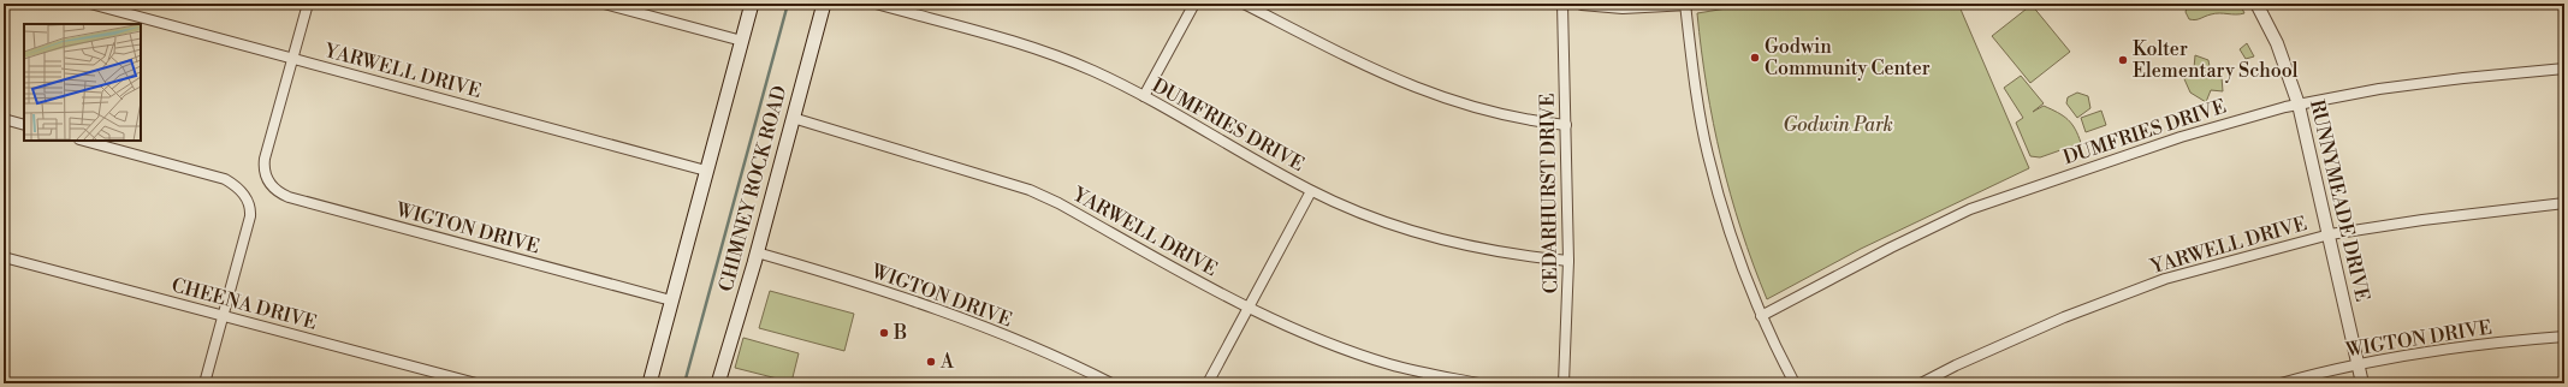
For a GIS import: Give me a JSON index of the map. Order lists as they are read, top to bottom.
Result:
{
  "streets": {
    "main road": ["CHIMNEY ROCK ROAD"],
    "street": [
      "YARWELL DRIVE",
      "DUMFRIES DRIVE",
      "CEDARHURST DRIVE",
      "RUNNYMEADE DRIVE",
      "WIGTON DRIVE",
      "CHEENA DRIVE"
    ]
  },
  "crossings": [
    ["YARWELL DRIVE", "CHIMNEY ROCK ROAD"],
    ["YARWELL DRIVE", "RUNNYMEADE DRIVE"],
    ["YARWELL DRIVE", "WIGTON DRIVE"],
    ["DUMFRIES DRIVE", "CEDARHURST DRIVE"],
    ["DUMFRIES DRIVE", "RUNNYMEADE DRIVE"],
    ["CHIMNEY ROCK ROAD", "WIGTON DRIVE"],
    ["RUNNYMEADE DRIVE", "WIGTON DRIVE"]
  ],
  "parks": ["Godwin Park"],
  "places": [
    "Godwin Community Center",
    "Kolter Elementary School",
    "B",
    "A"
  ]
}
